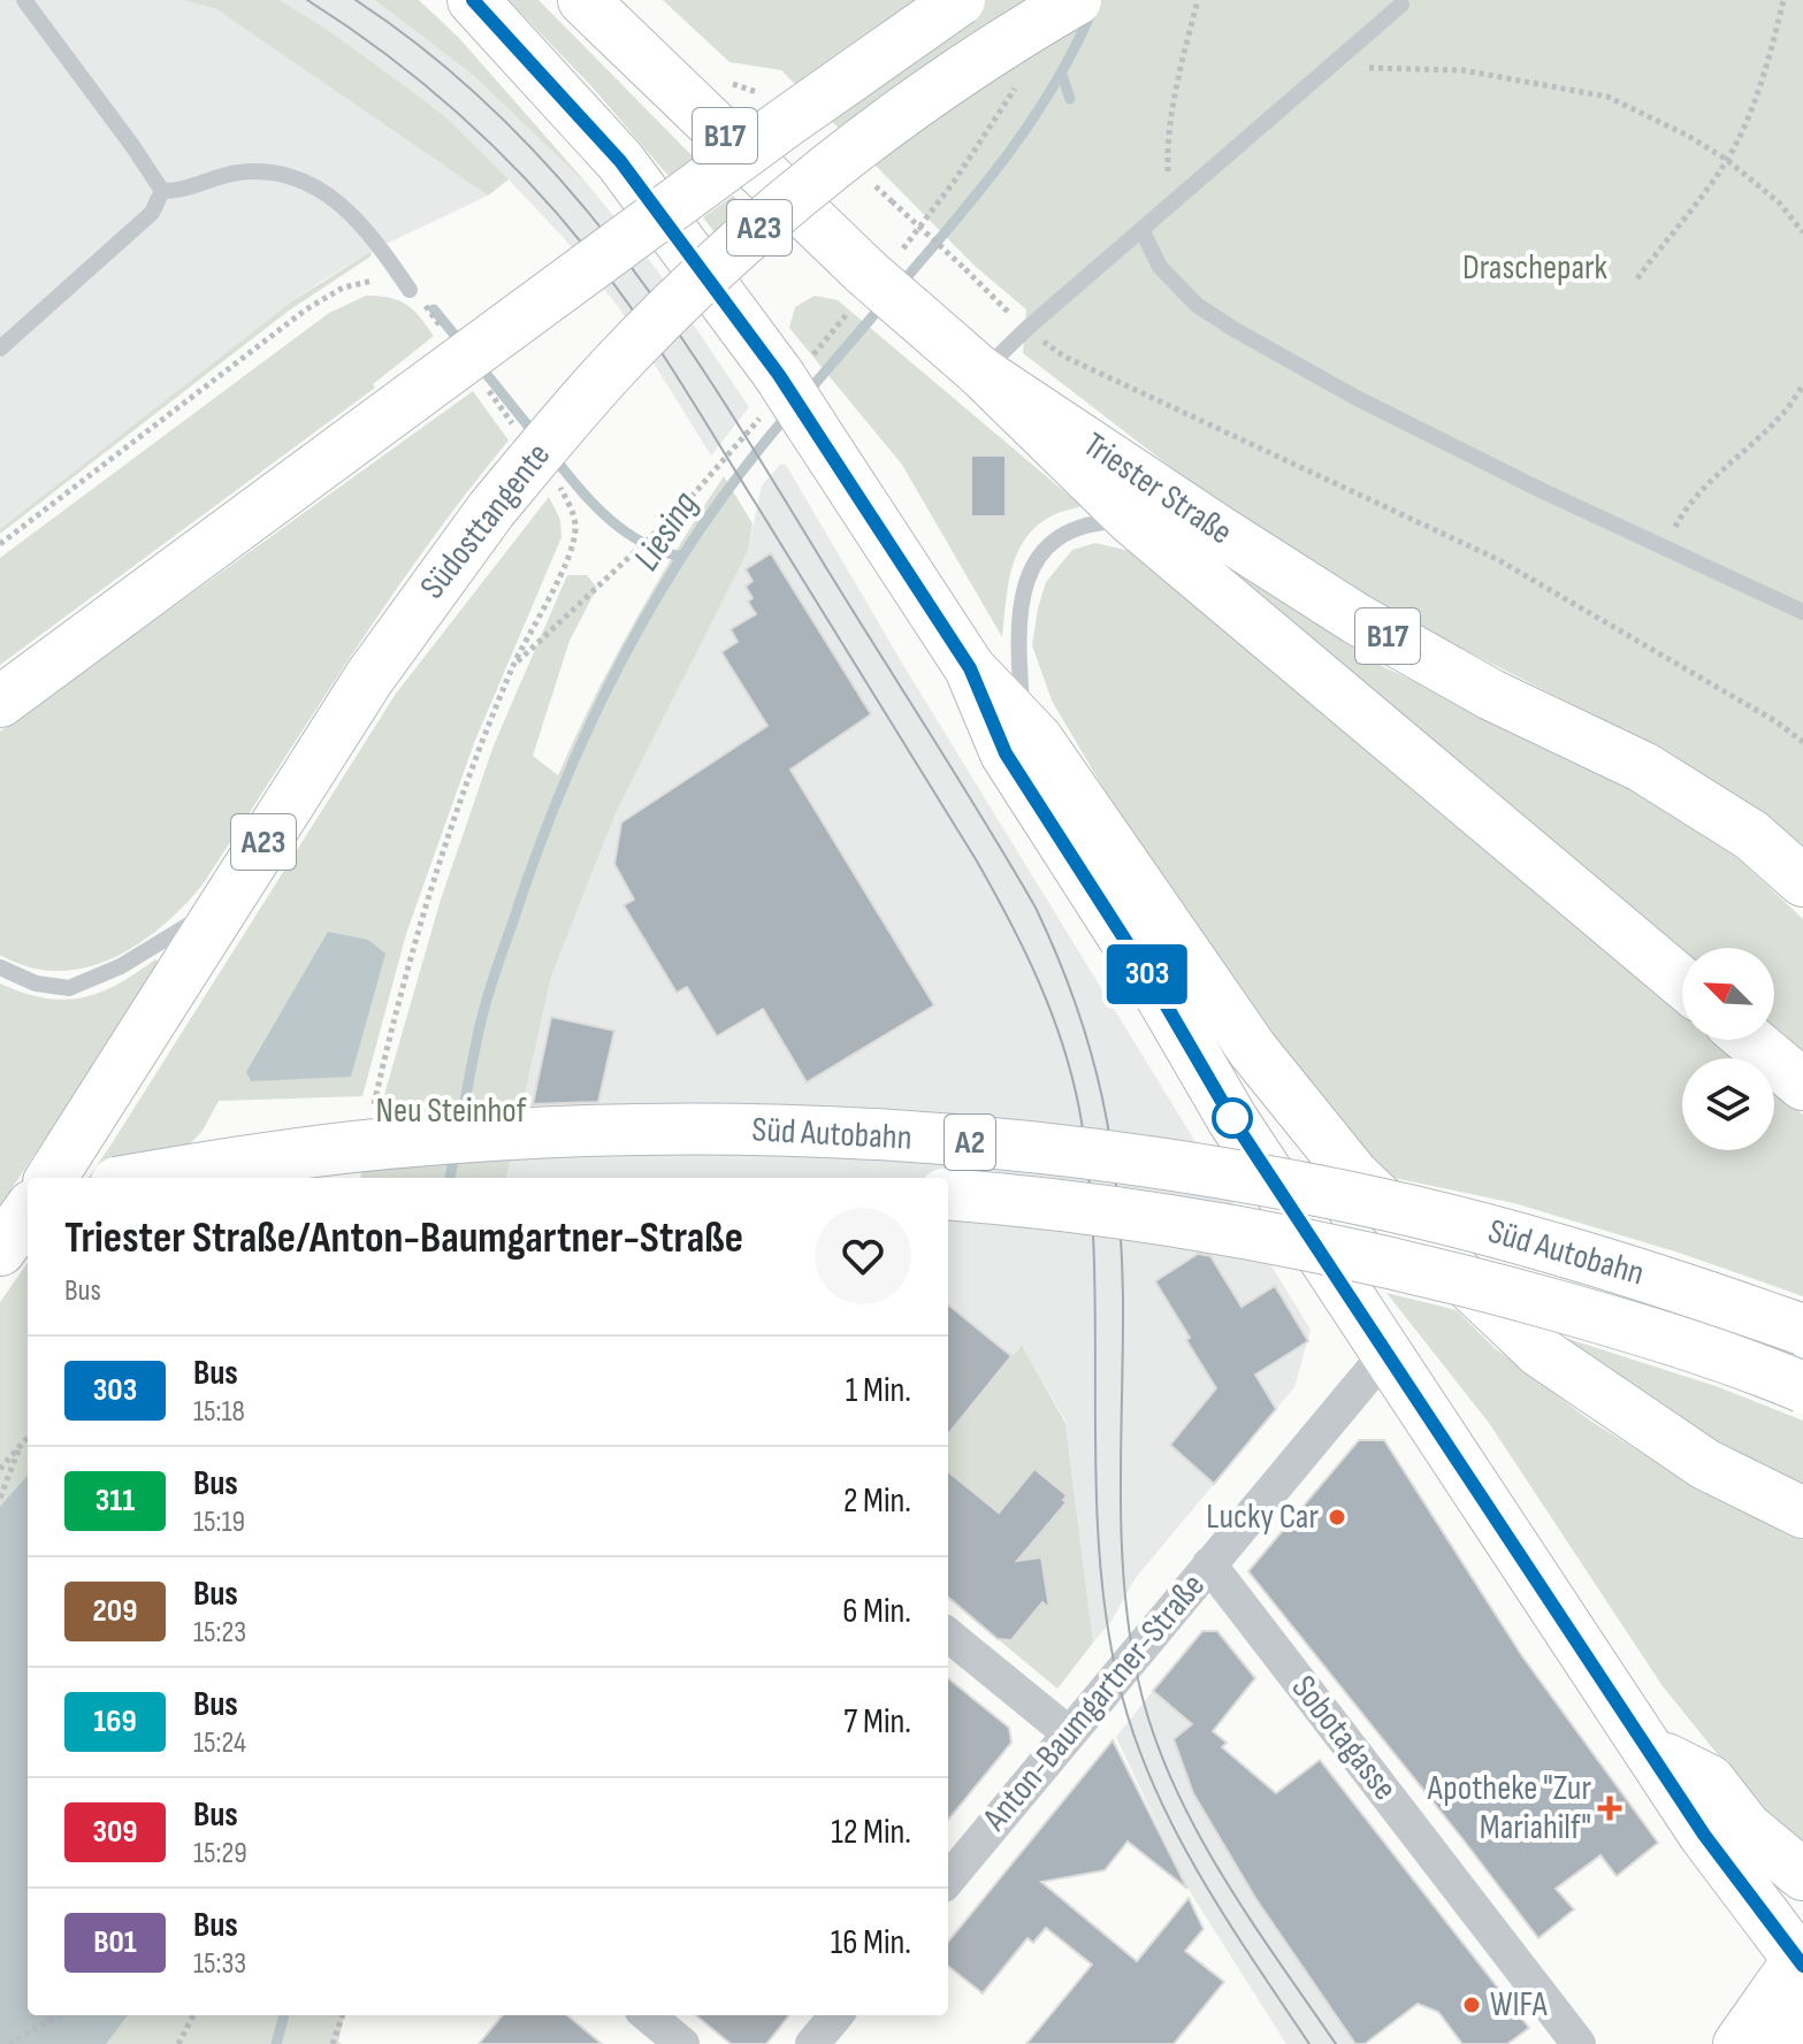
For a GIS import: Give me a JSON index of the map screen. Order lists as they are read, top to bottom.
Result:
{
  "streets": {
    "main road": [
      "B17",
      "A23",
      "Triester Straße",
      "Südosttangente",
      "Süd Autobahn",
      "A2"
    ],
    "street": ["Anton-Baumgartner-Straße", "Sobotagasse"]
  },
  "crossings": [
    ["Anton-Baumgartner-Straße", "Sobotagasse"]
  ],
  "water": ["Liesing"],
  "parks": ["Draschepark", "Neu Steinhof"],
  "places": {
    "other": ["Lucky Car", "WIFA"],
    "health": ["Apotheke \"Zur Mariahilf\""]
  },
  "lines": ["bus line 303"],
  "north": "top left",
  "page": {
    "on_map": "303",
    "heading": ["Triester Straße/Anton-Baumgartner-Straße", "Bus"],
    "list": [
      {
        "mark": "303",
        "name": "Bus",
        "note": "15:18",
        "value": "1 Min."
      },
      {
        "mark": "311",
        "name": "Bus",
        "note": "15:19",
        "value": "2 Min."
      },
      {
        "mark": "209",
        "name": "Bus",
        "note": "15:23",
        "value": "6 Min."
      },
      {
        "mark": "169",
        "name": "Bus",
        "note": "15:24",
        "value": "7 Min."
      },
      {
        "mark": "309",
        "name": "Bus",
        "note": "15:29",
        "value": "12 Min."
      },
      {
        "mark": "B01",
        "name": "Bus",
        "note": "15:33",
        "value": "16 Min."
      }
    ]
  }
}
